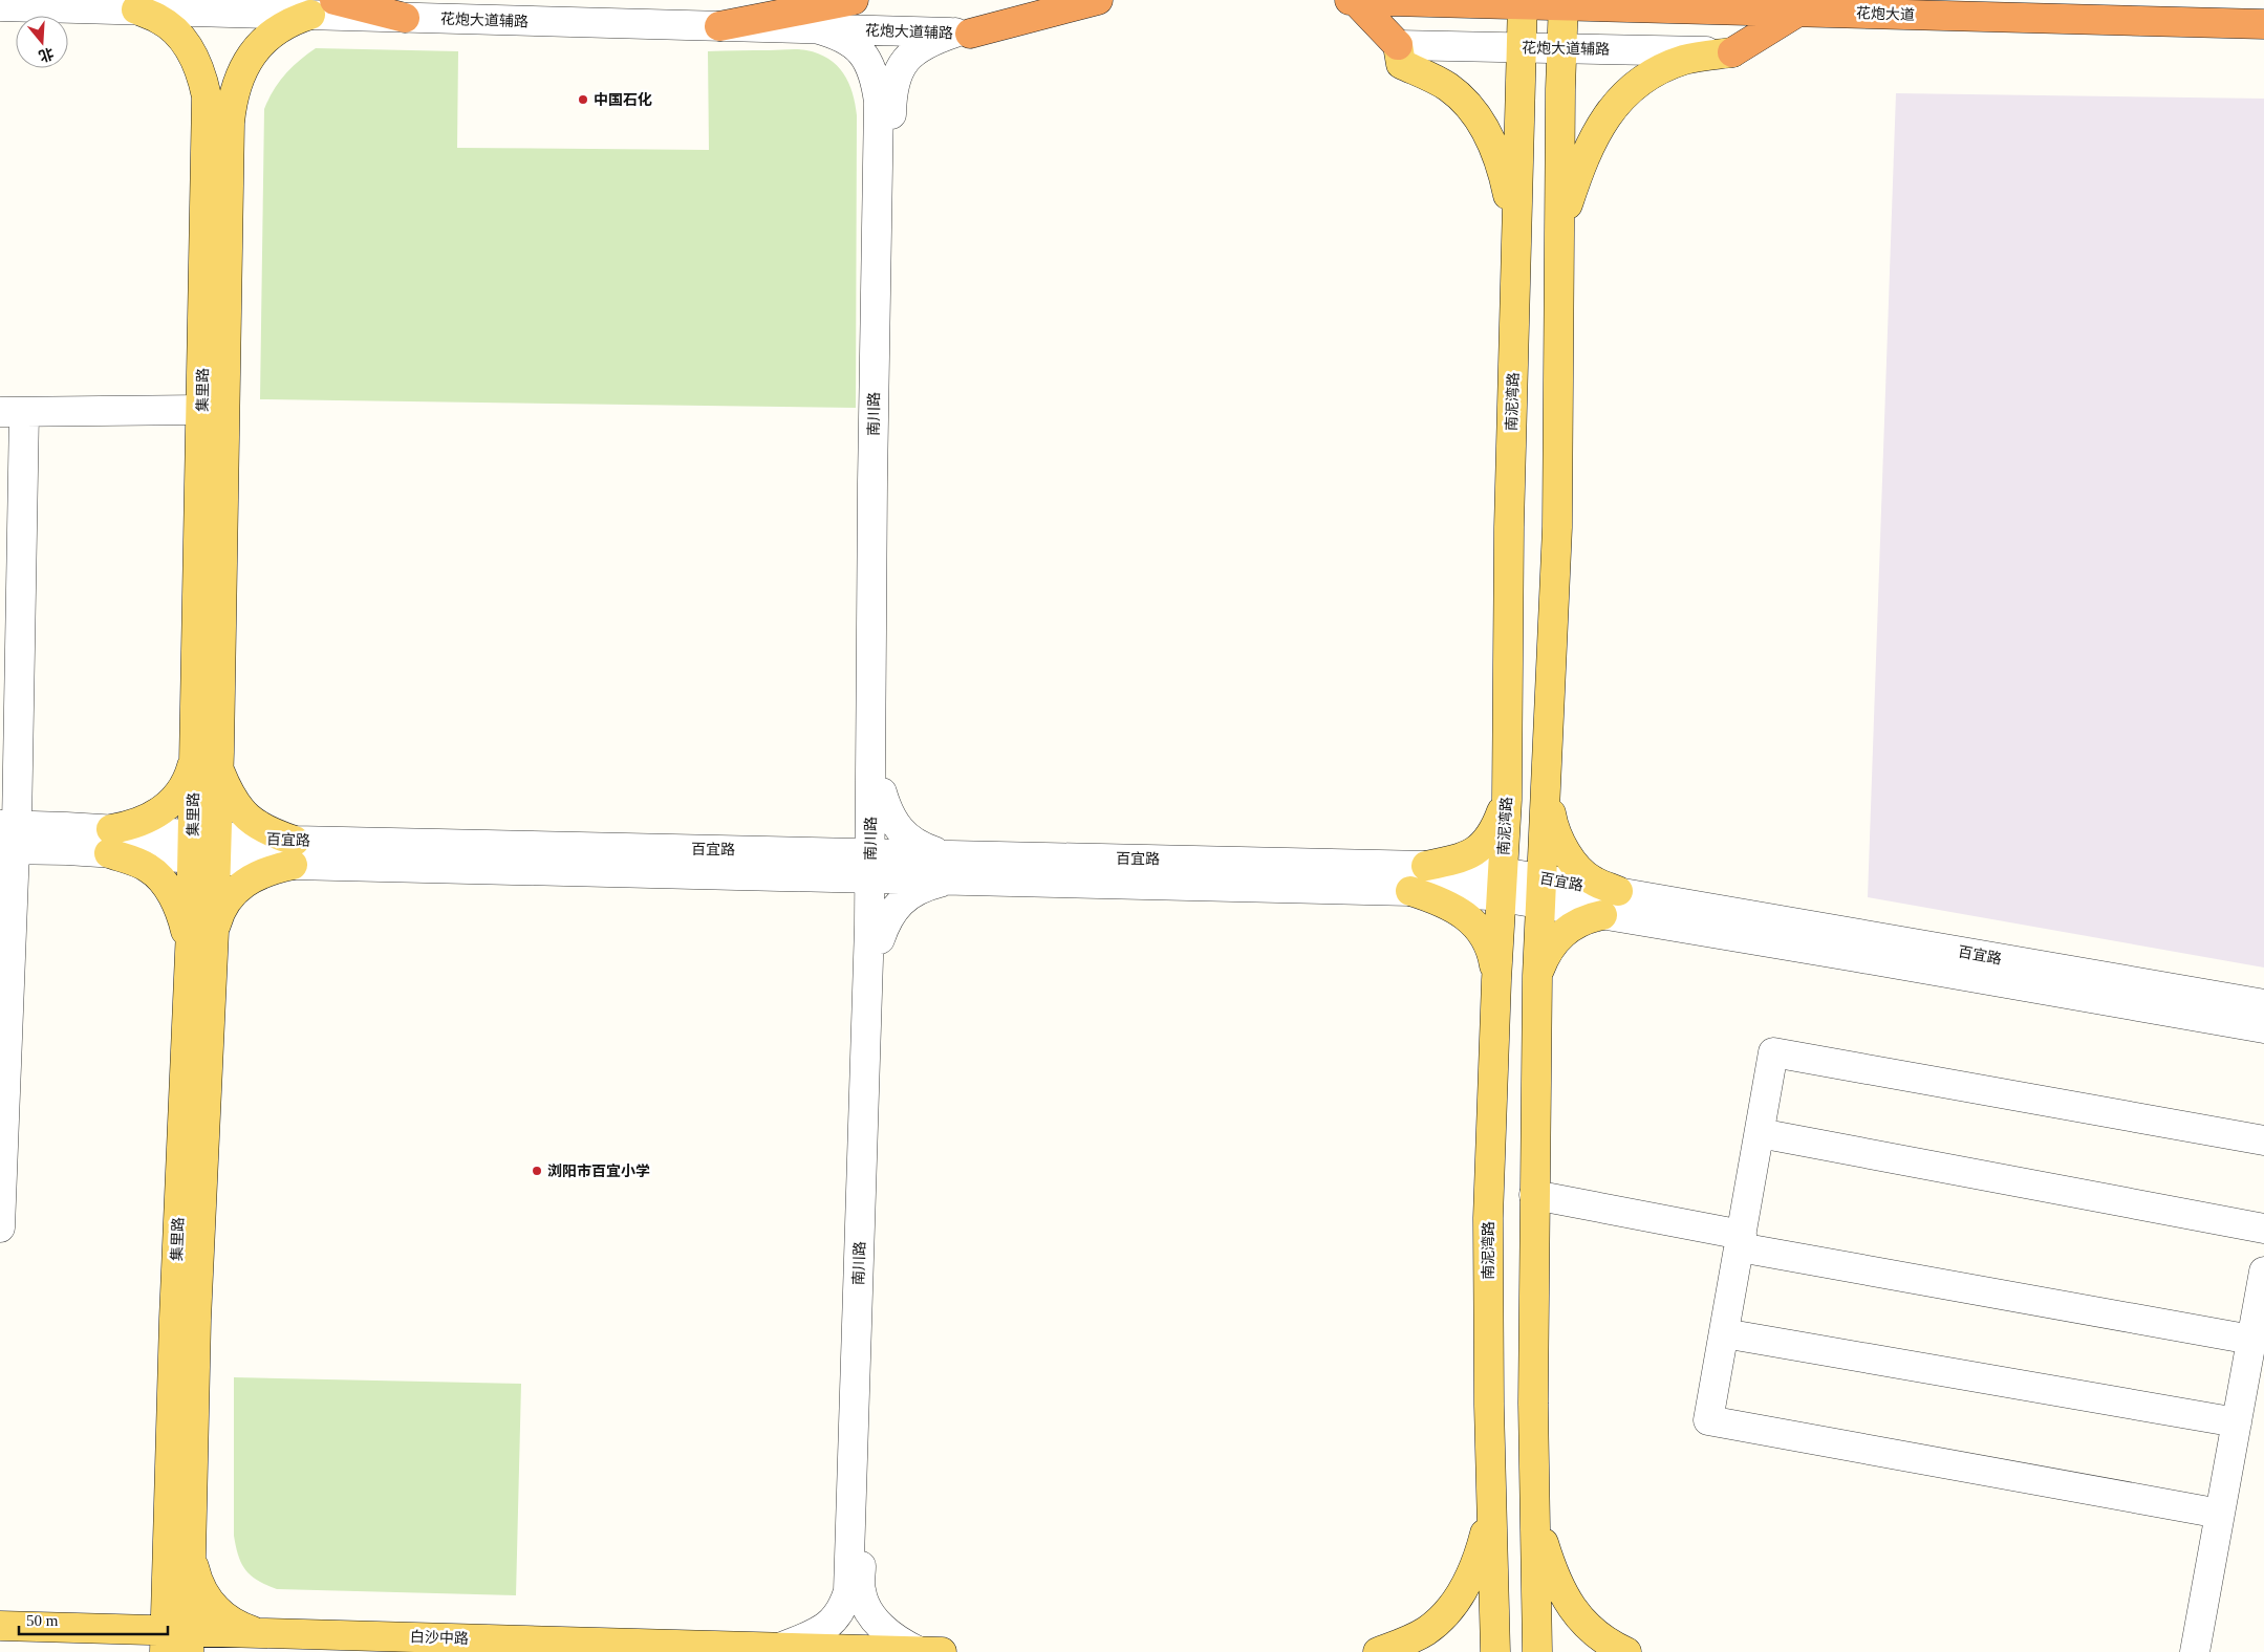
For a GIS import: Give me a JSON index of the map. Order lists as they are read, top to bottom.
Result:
{
  "streets": {
    "highway": ["花炮大道"],
    "main road": ["集里路", "南泥湾路", "白沙中路"],
    "street": ["花炮大道辅路", "南川路", "百宜路"]
  },
  "crossings": [
    ["花炮大道", "南泥湾路"],
    ["花炮大道辅路", "集里路"],
    ["花炮大道辅路", "南泥湾路"],
    ["花炮大道辅路", "南川路"],
    ["集里路", "百宜路"],
    ["集里路", "白沙中路"],
    ["南泥湾路", "百宜路"],
    ["南川路", "百宜路"],
    ["南川路", "白沙中路"]
  ],
  "places": ["中国石化", "浏阳市百宜小学"],
  "scale_bar": "50 m",
  "north": "bottom"
}
